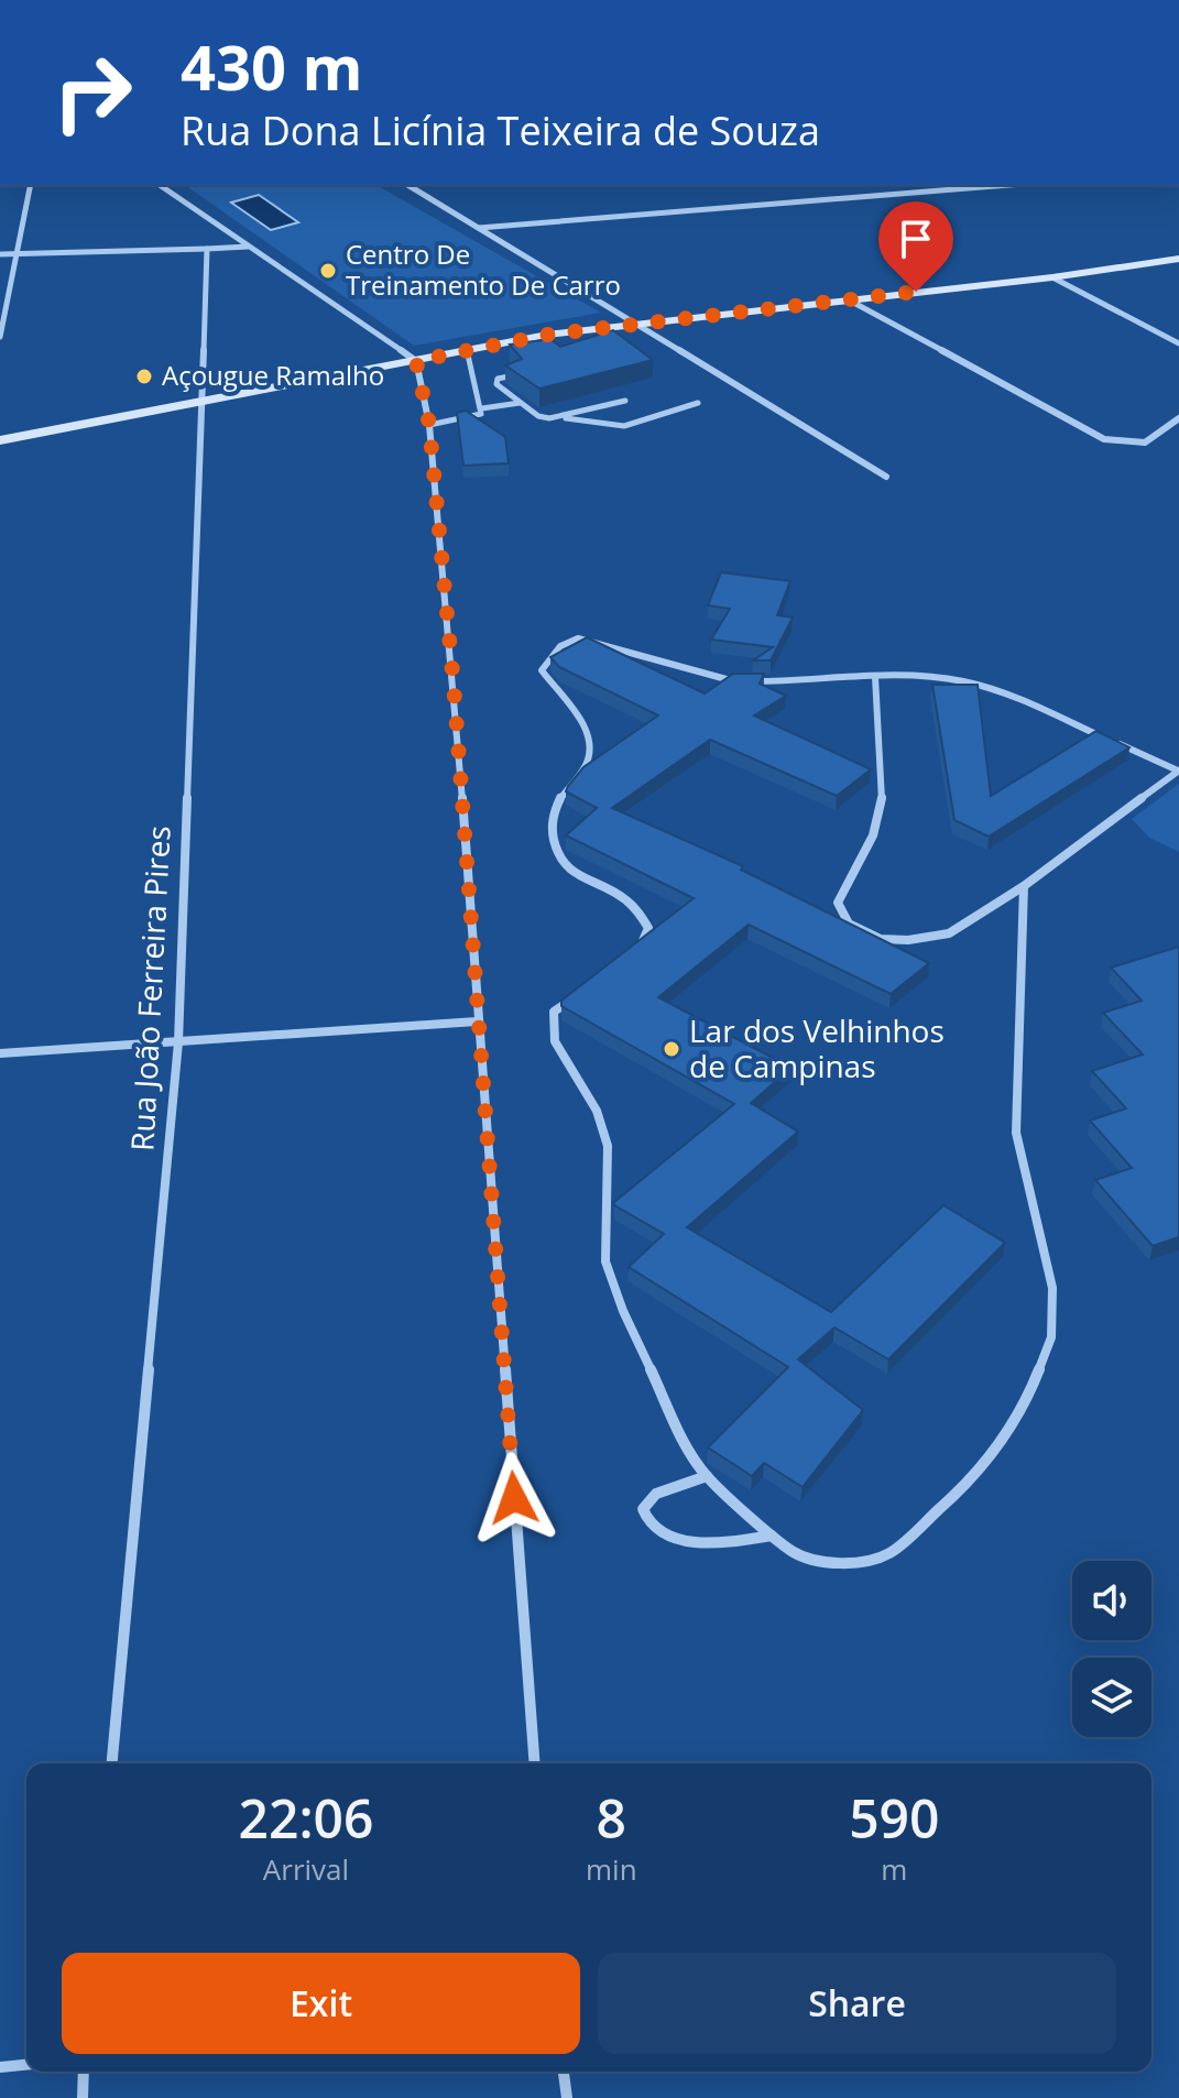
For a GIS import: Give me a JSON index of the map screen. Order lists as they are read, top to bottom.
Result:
{
  "streets": {
    "street": ["Rua João Ferreira Pires"]
  },
  "places": ["Centro De Treinamento De Carro", "Açougue Ramalho", "Lar dos Velhinhos de Campinas"],
  "page": {
    "turn": ["430 m", "Rua Dona Licínia Teixeira de Souza"],
    "eta": [
      "22:06",
      "Arrival",
      "8",
      "min",
      "590",
      "m"
    ],
    "buttons": ["Exit", "Share"]
  }
}
